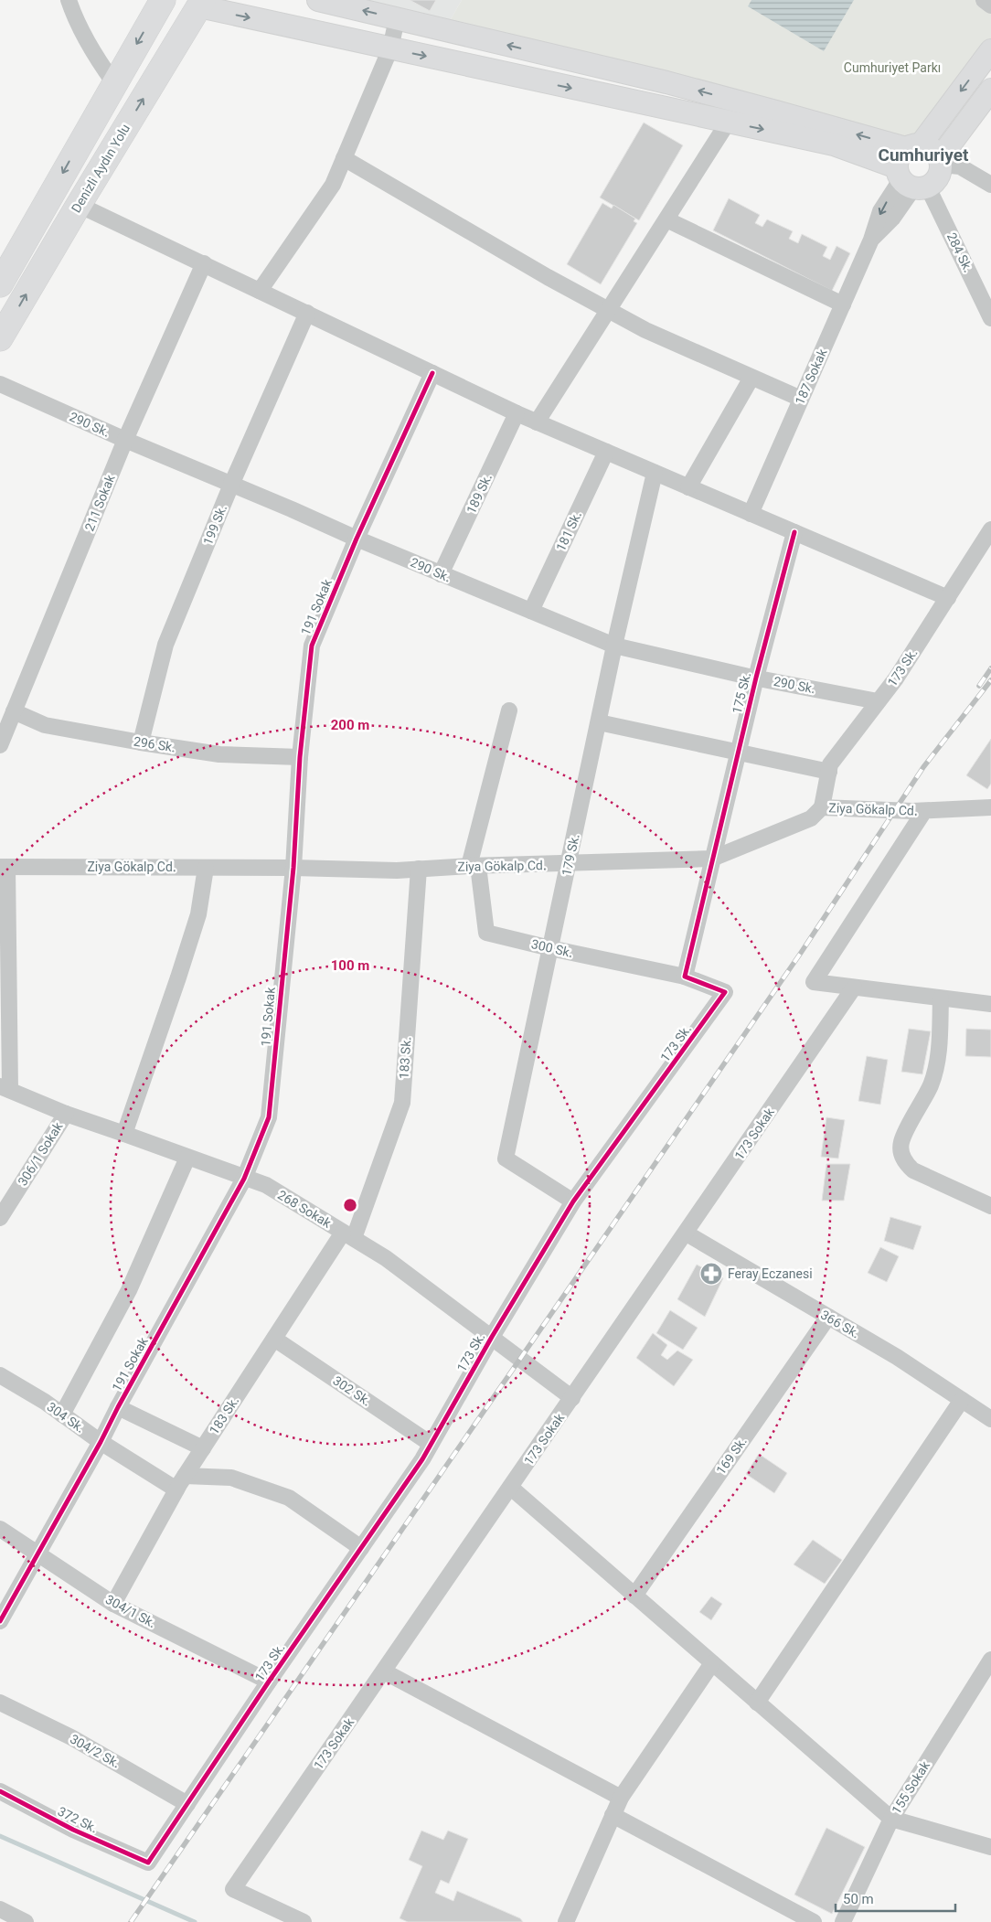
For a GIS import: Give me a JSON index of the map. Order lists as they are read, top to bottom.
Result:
{
  "streets": {
    "highway": ["Denizli Aydın Yolu"],
    "street": [
      "284 Sk.",
      "187 Sokak",
      "290 Sk.",
      "189 Sk.",
      "211 Sokak",
      "199 Sk.",
      "181 Sk.",
      "191 Sokak",
      "173 Sk.",
      "175 Sk.",
      "296 Sk.",
      "Ziya Gökalp Cd.",
      "179 Sk.",
      "300 Sk.",
      "183 Sk.",
      "173 Sokak",
      "306/1 Sokak",
      "268 Sokak",
      "366 Sk.",
      "302 Sk.",
      "304 Sk.",
      "169 Sk.",
      "304/1 Sk.",
      "304/2 Sk.",
      "155 Sokak",
      "372 Sk."
    ]
  },
  "crossings": [
    ["284 Sk.", "187 Sokak"],
    ["290 Sk.", "189 Sk."],
    ["290 Sk.", "211 Sokak"],
    ["290 Sk.", "199 Sk."],
    ["290 Sk.", "181 Sk."],
    ["290 Sk.", "191 Sokak"],
    ["290 Sk.", "173 Sk."],
    ["290 Sk.", "175 Sk."],
    ["290 Sk.", "179 Sk."],
    ["211 Sokak", "296 Sk."],
    ["199 Sk.", "296 Sk."],
    ["191 Sokak", "296 Sk."],
    ["191 Sokak", "Ziya Gökalp Cd."],
    ["191 Sokak", "268 Sokak"],
    ["191 Sokak", "304 Sk."],
    ["191 Sokak", "304/1 Sk."],
    ["173 Sk.", "Ziya Gökalp Cd."],
    ["173 Sk.", "179 Sk."],
    ["173 Sk.", "300 Sk."],
    ["173 Sk.", "268 Sokak"],
    ["173 Sk.", "302 Sk."],
    ["173 Sk.", "304/1 Sk."],
    ["173 Sk.", "304/2 Sk."],
    ["173 Sk.", "372 Sk."],
    ["175 Sk.", "Ziya Gökalp Cd."],
    ["Ziya Gökalp Cd.", "179 Sk."],
    ["Ziya Gökalp Cd.", "300 Sk."],
    ["Ziya Gökalp Cd.", "183 Sk."],
    ["179 Sk.", "300 Sk."],
    ["183 Sk.", "268 Sokak"],
    ["183 Sk.", "302 Sk."],
    ["183 Sk.", "304 Sk."],
    ["183 Sk.", "304/1 Sk."],
    ["173 Sokak", "268 Sokak"],
    ["173 Sokak", "366 Sk."],
    ["306/1 Sokak", "268 Sokak"],
    ["366 Sk.", "169 Sk."]
  ],
  "districts": ["Cumhuriyet"],
  "parks": ["Cumhuriyet Parkı"],
  "places": {
    "pharmacy": ["Feray Eczanesi"]
  },
  "scale_bar": "50 m",
  "rings": ["200 m", "100 m"]
}
